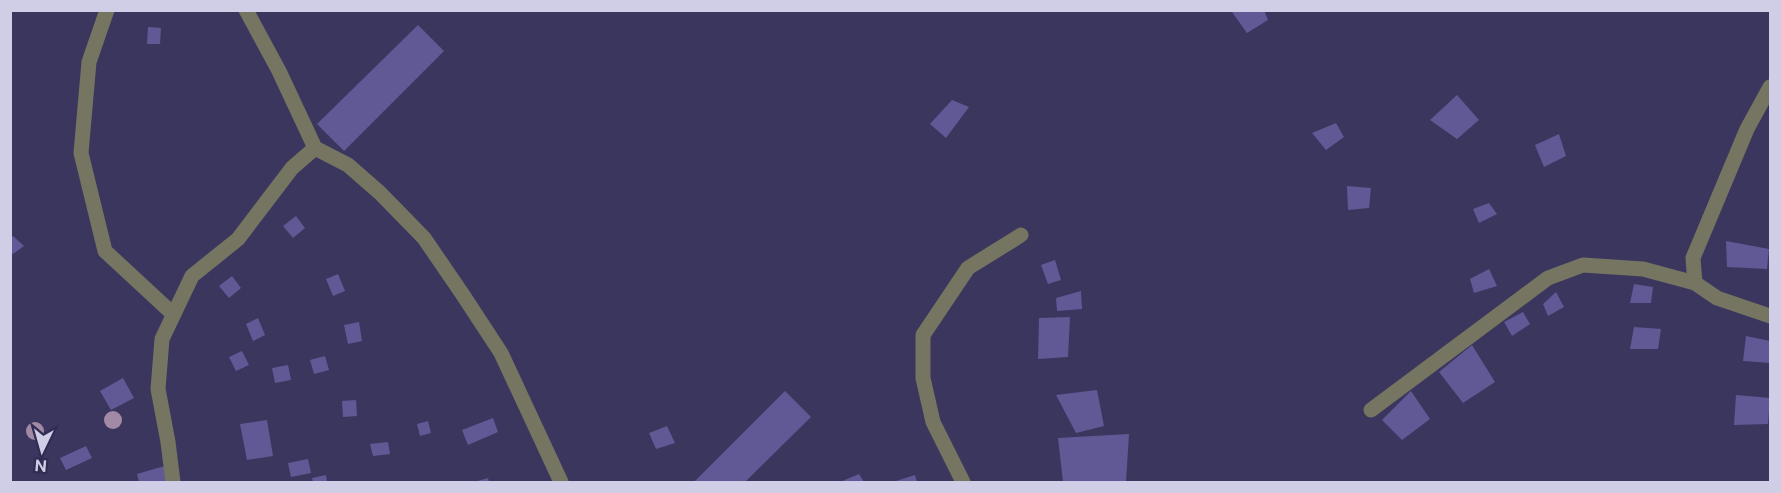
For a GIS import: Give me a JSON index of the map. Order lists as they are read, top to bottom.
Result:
{
  "north": "bottom"
}
